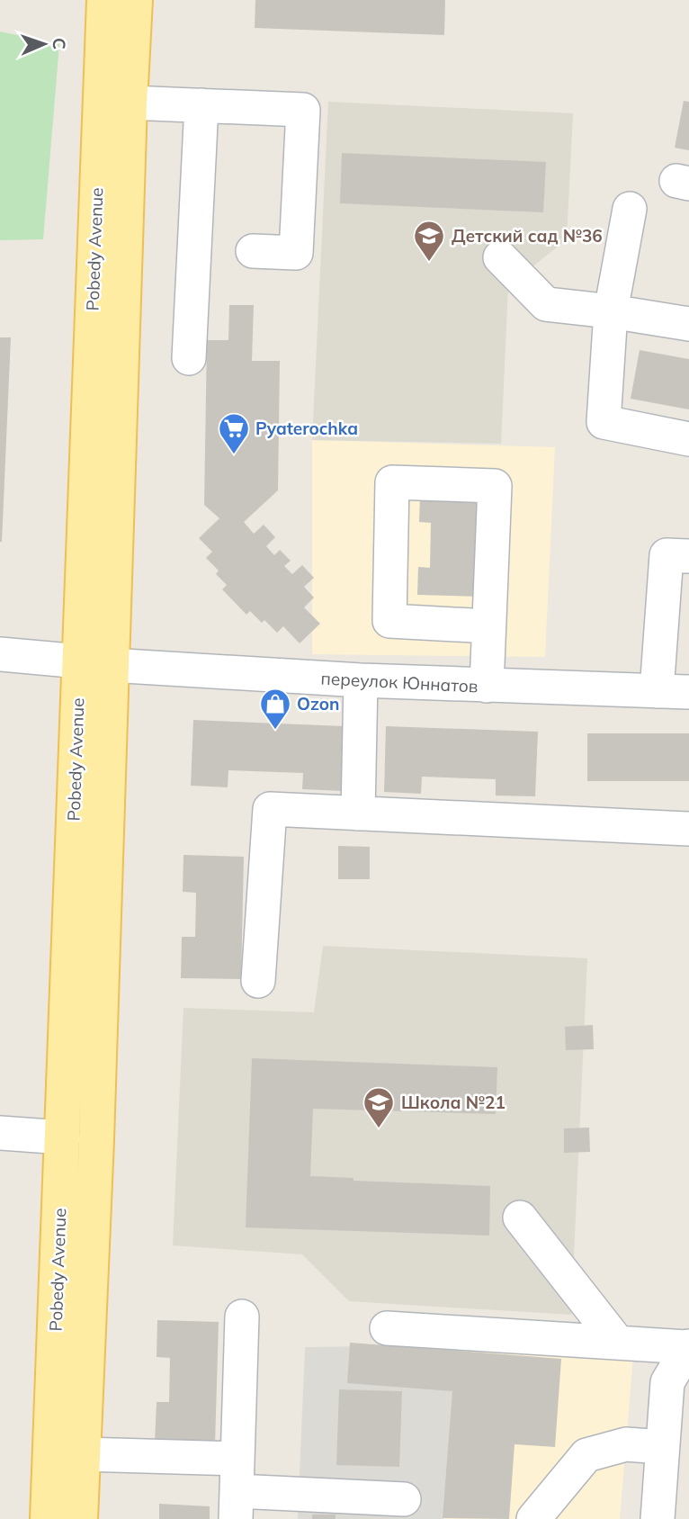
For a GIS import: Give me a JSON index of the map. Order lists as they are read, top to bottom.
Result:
{
  "streets": {
    "main road": ["Pobedy Avenue"],
    "street": ["переулок Юннатов"]
  },
  "crossings": [
    ["Pobedy Avenue", "переулок Юннатов"]
  ],
  "places": {
    "school or university": ["Детский сад №36", "Школа №21"],
    "supermarket": ["Pyaterochka"],
    "shop": ["Ozon"]
  },
  "north": "right"
}
